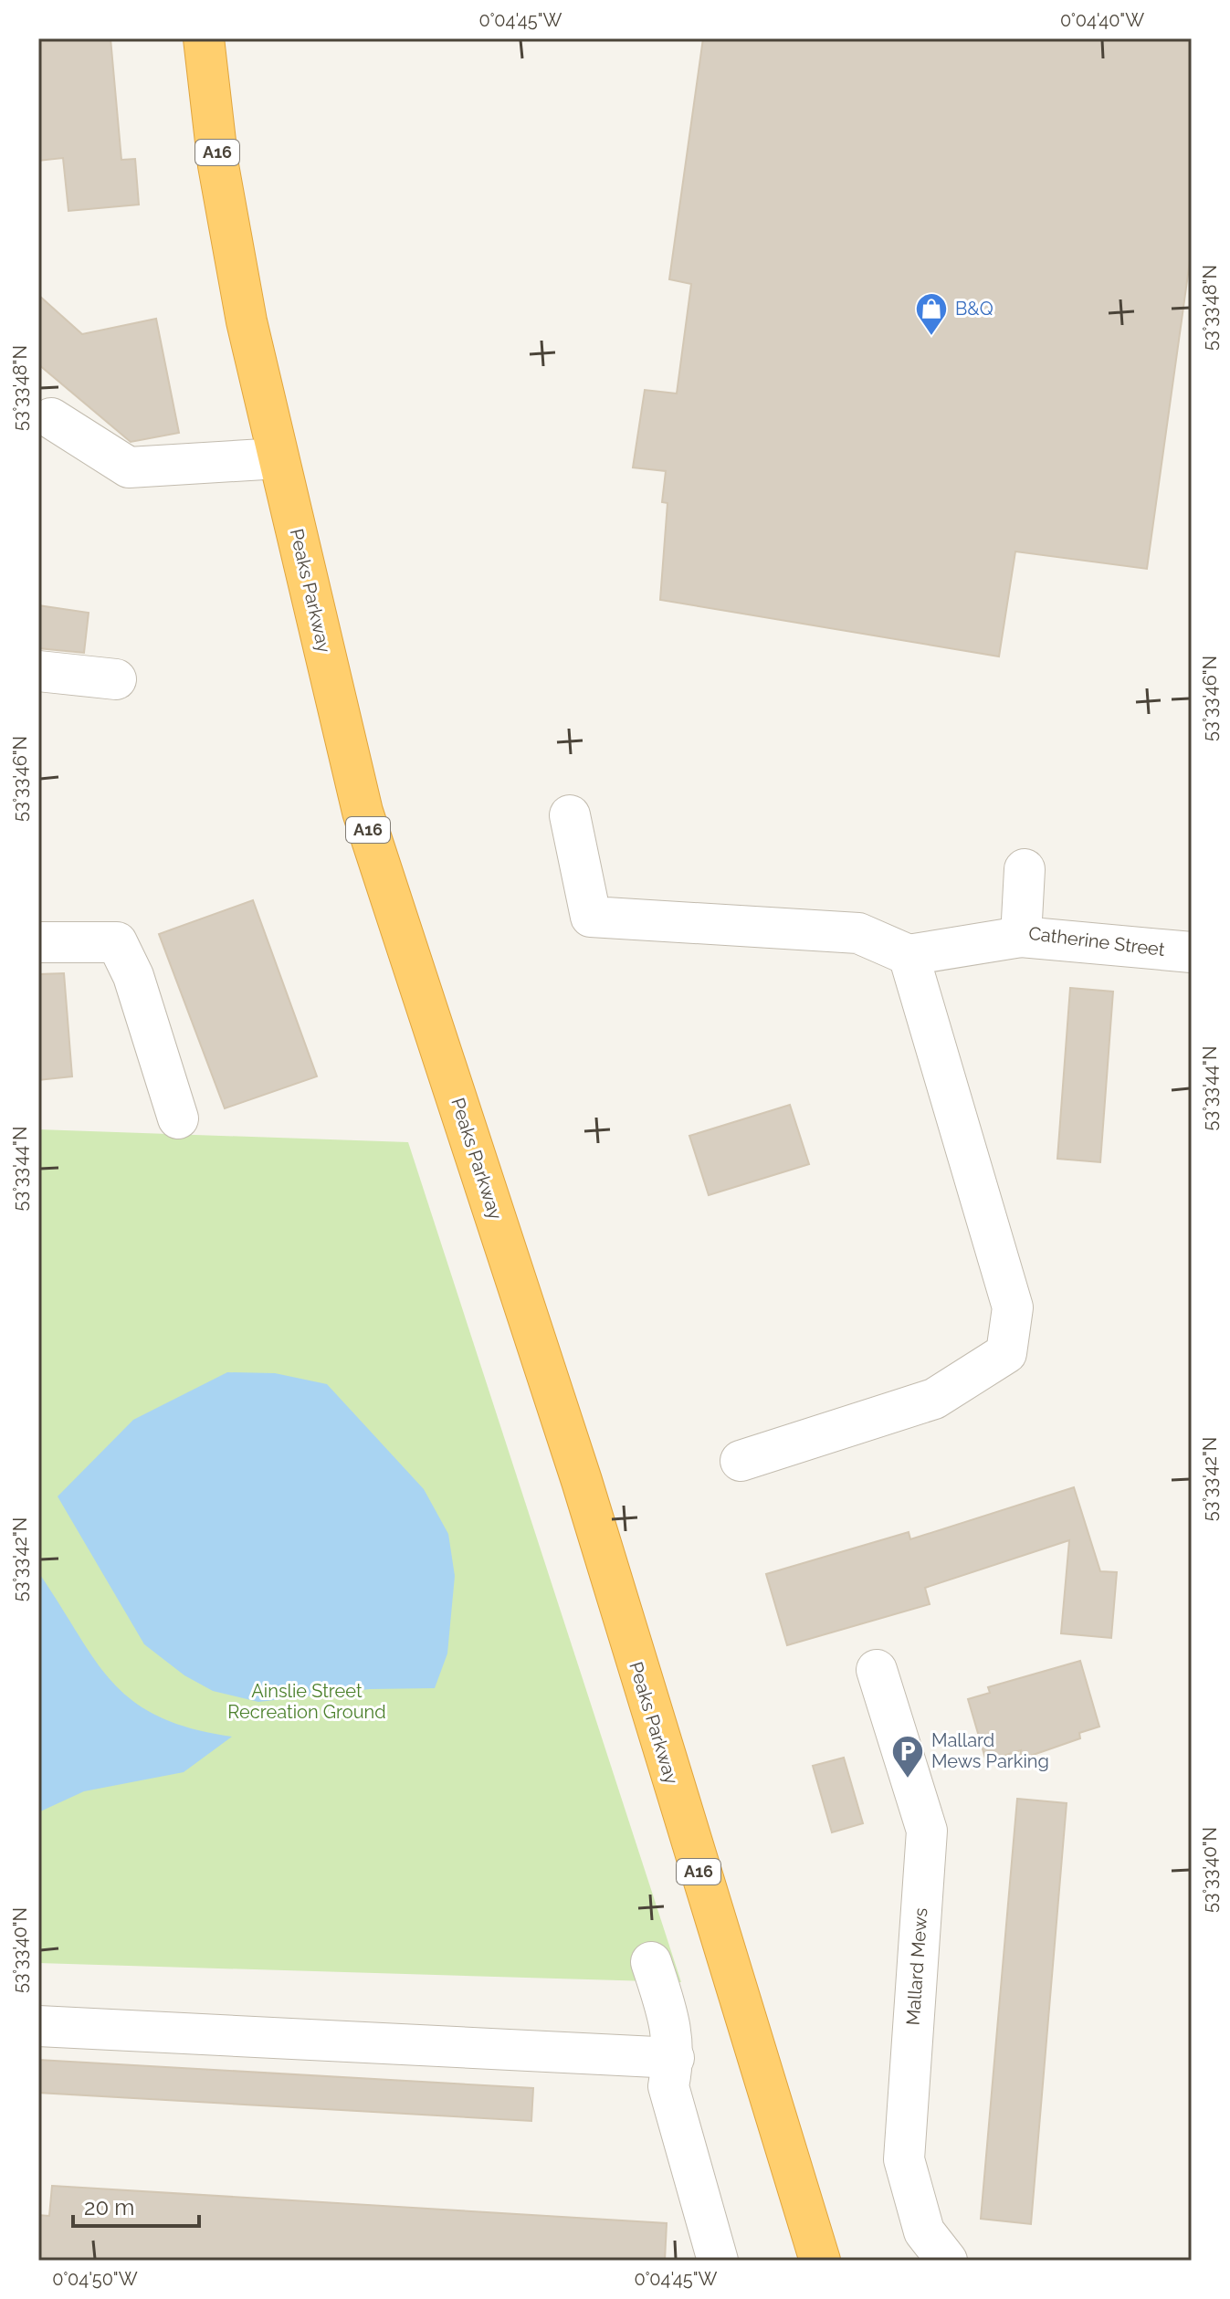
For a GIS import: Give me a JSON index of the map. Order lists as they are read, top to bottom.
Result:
{
  "streets": {
    "highway": ["A16", "Peaks Parkway"],
    "street": ["Catherine Street", "Mallard Mews"]
  },
  "parks": ["Ainslie Street Recreation Ground"],
  "places": {
    "shop": ["B&Q"],
    "parking": ["Mallard Mews Parking"]
  },
  "scale_bar": "20 m",
  "coordinates": [
    "0°04'45\"W",
    "0°04'40\"W",
    "53°33'48\"N",
    "53°33'46\"N",
    "53°33'44\"N",
    "53°33'42\"N",
    "53°33'40\"N",
    "0°04'50\"W"
  ]
}
